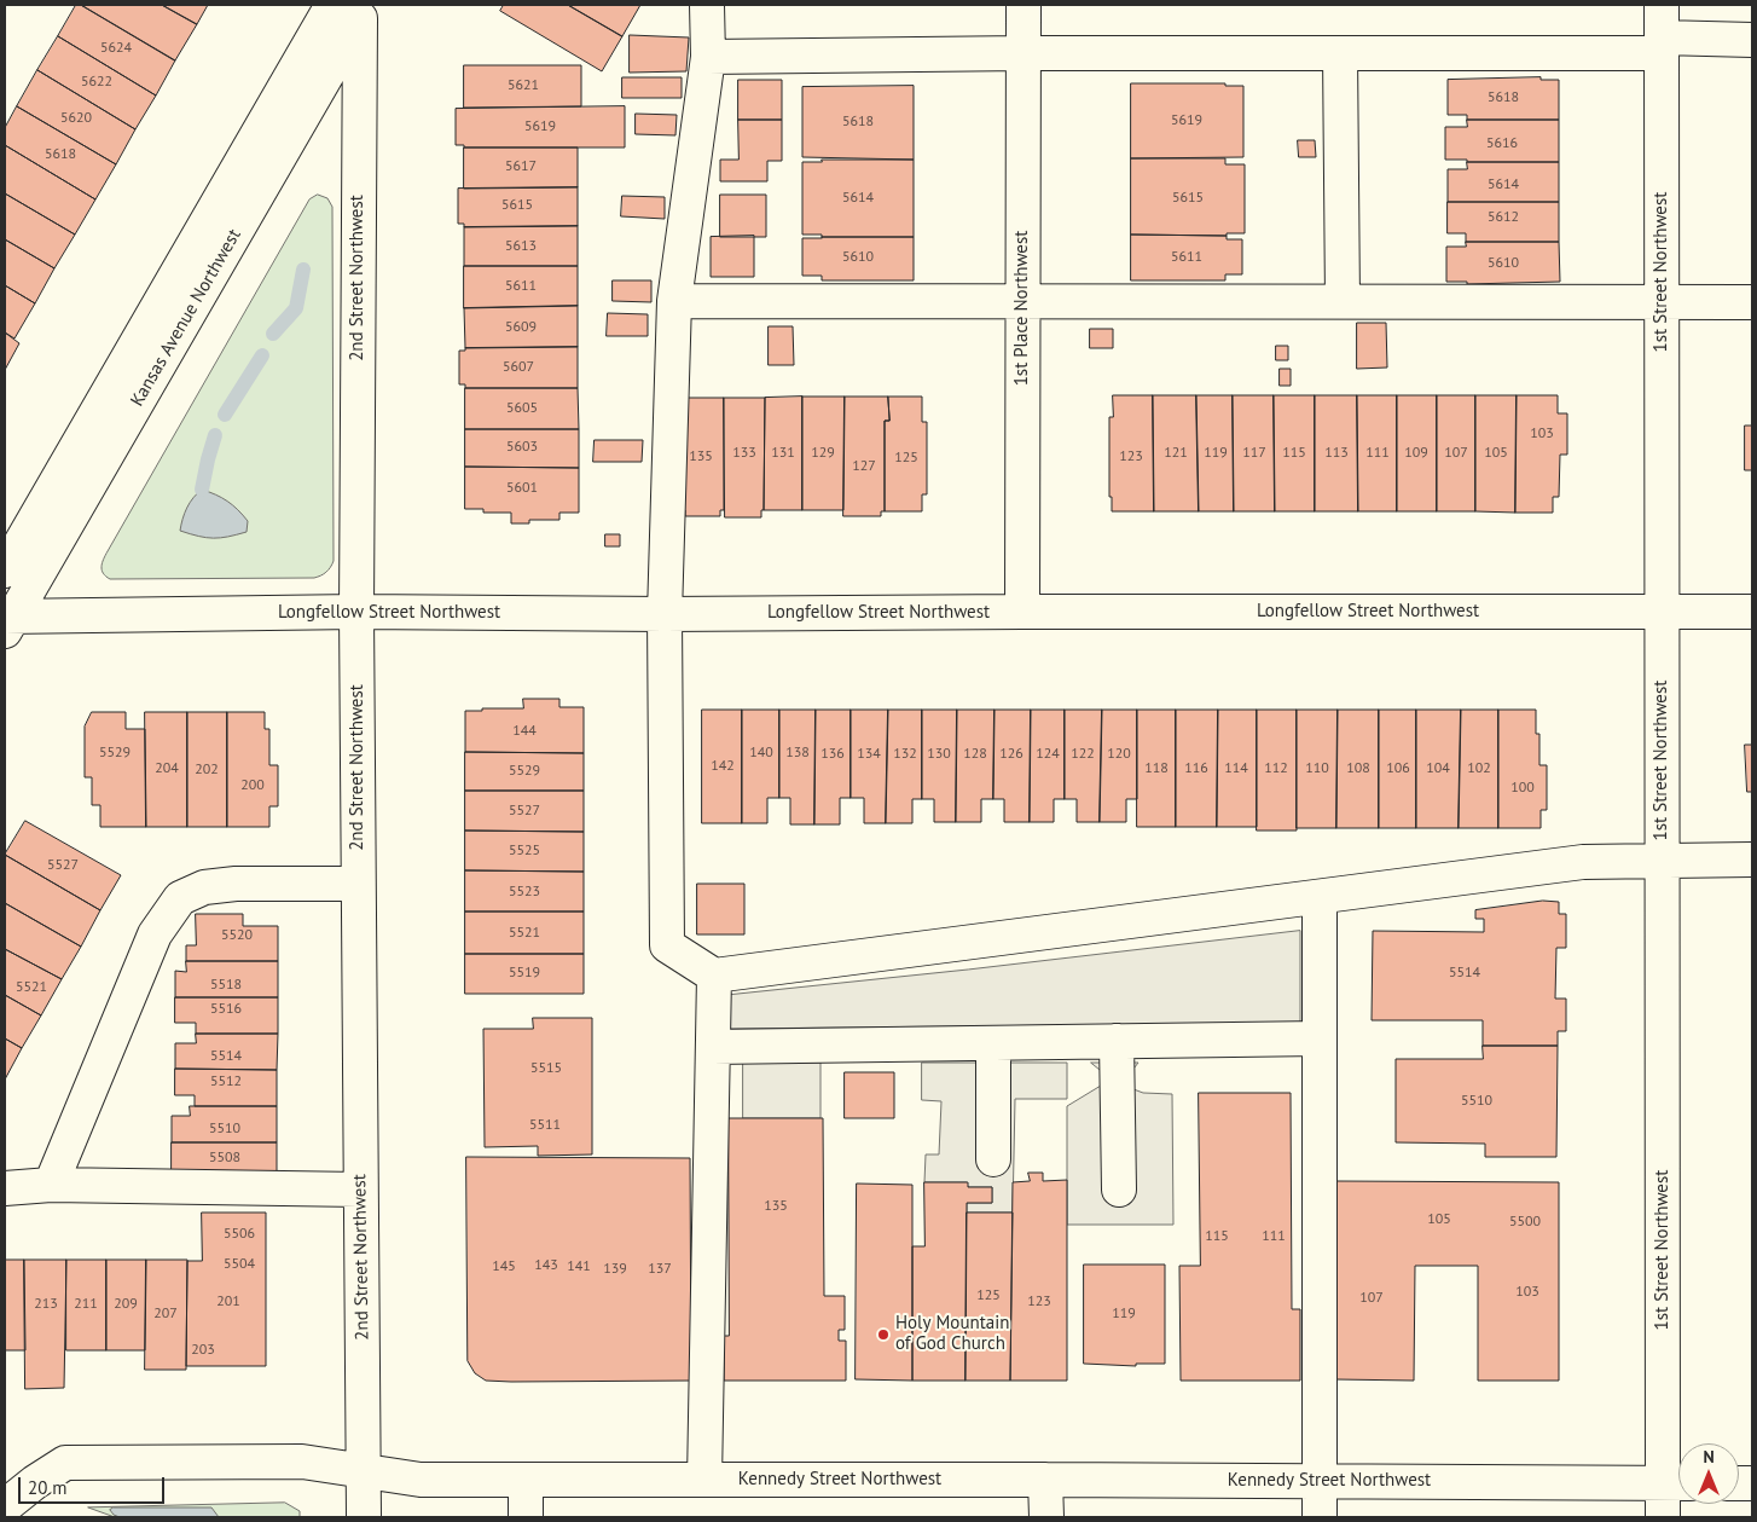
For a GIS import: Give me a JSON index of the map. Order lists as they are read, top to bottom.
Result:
{
  "streets": {
    "street": [
      "1st Street Northwest",
      "2nd Street Northwest",
      "1st Place Northwest",
      "Kansas Avenue Northwest",
      "Longfellow Street Northwest",
      "Kennedy Street Northwest"
    ]
  },
  "crossings": [
    ["1st Street Northwest", "Longfellow Street Northwest"],
    ["1st Street Northwest", "Kennedy Street Northwest"],
    ["2nd Street Northwest", "Kansas Avenue Northwest"],
    ["2nd Street Northwest", "Longfellow Street Northwest"],
    ["2nd Street Northwest", "Kennedy Street Northwest"],
    ["1st Place Northwest", "Longfellow Street Northwest"],
    ["Kansas Avenue Northwest", "Longfellow Street Northwest"]
  ],
  "places": ["Holy Mountain of God Church"],
  "house_numbers": [
    "5624",
    "5622",
    "5621",
    "5618",
    "5620",
    "5619",
    "5618",
    "5619",
    "5616",
    "5618",
    "5617",
    "5614",
    "5614",
    "5615",
    "5615",
    "5612",
    "5613",
    "5610",
    "5611",
    "5610",
    "5611",
    "5609",
    "5607",
    "5605",
    "103",
    "5603",
    "133",
    "131",
    "129",
    "121",
    "119",
    "117",
    "115",
    "113",
    "111",
    "109",
    "107",
    "105",
    "135",
    "123",
    "125",
    "127",
    "5601",
    "144",
    "5529",
    "140",
    "138",
    "136",
    "134",
    "132",
    "130",
    "128",
    "126",
    "124",
    "122",
    "120",
    "142",
    "204",
    "118",
    "116",
    "114",
    "112",
    "110",
    "108",
    "106",
    "104",
    "102",
    "202",
    "5529",
    "200",
    "100",
    "5527",
    "5525",
    "5527",
    "5523",
    "5521",
    "5520",
    "5519",
    "5514",
    "5518",
    "5521",
    "5516",
    "5514",
    "5515",
    "5512",
    "5510",
    "5511",
    "5510",
    "5508",
    "135",
    "105",
    "5500",
    "5506",
    "115",
    "111",
    "5504",
    "143",
    "145",
    "141",
    "139",
    "137",
    "103",
    "125",
    "107",
    "201",
    "123",
    "213",
    "211",
    "209",
    "207",
    "119",
    "203"
  ],
  "scale_bar": "20 m",
  "north": "top"
}
